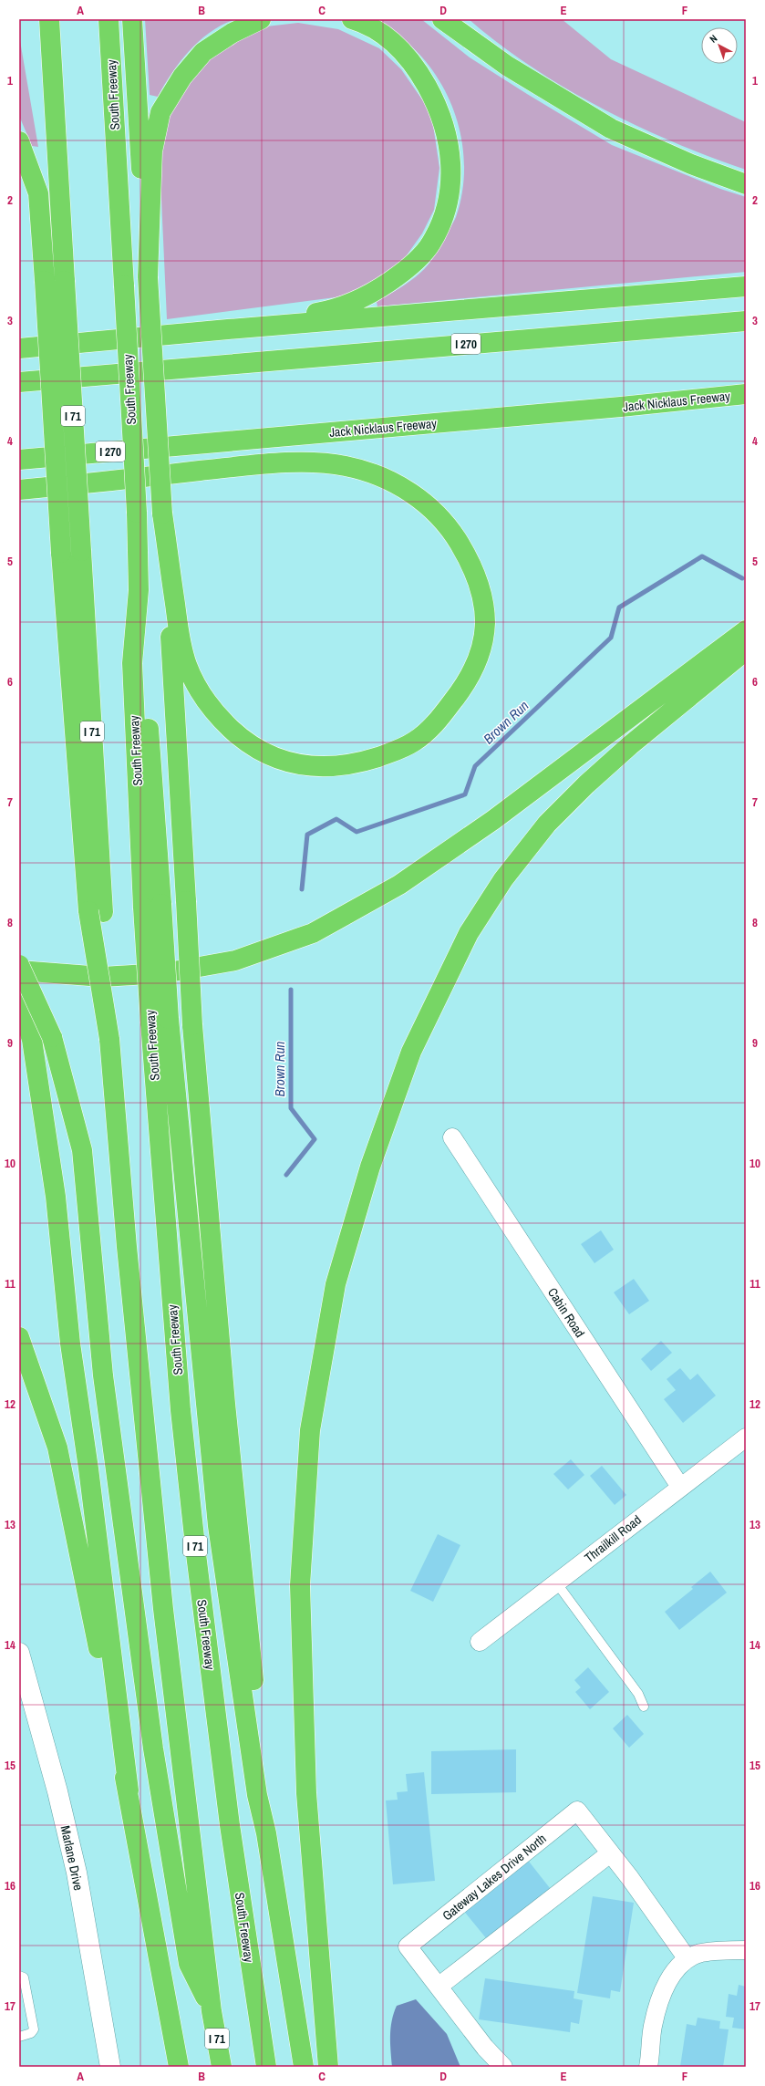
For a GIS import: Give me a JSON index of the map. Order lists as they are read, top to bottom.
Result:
{
  "streets": {
    "highway": [
      "South Freeway",
      "I 270",
      "Jack Nicklaus Freeway",
      "I 71"
    ],
    "street": [
      "Cabin Road",
      "Thrailkill Road",
      "Marlane Drive",
      "Gateway Lakes Drive North"
    ]
  },
  "crossings": [
    ["Cabin Road", "Thrailkill Road"]
  ],
  "water": ["Brown Run"],
  "north": "top left",
  "grid": {
    "columns": [
      "A",
      "B",
      "C",
      "D",
      "E",
      "F"
    ],
    "rows": [
      "1",
      "2",
      "3",
      "4",
      "5",
      "6",
      "7",
      "8",
      "9",
      "10",
      "11",
      "12",
      "13",
      "14",
      "15",
      "16",
      "17"
    ]
  }
}
